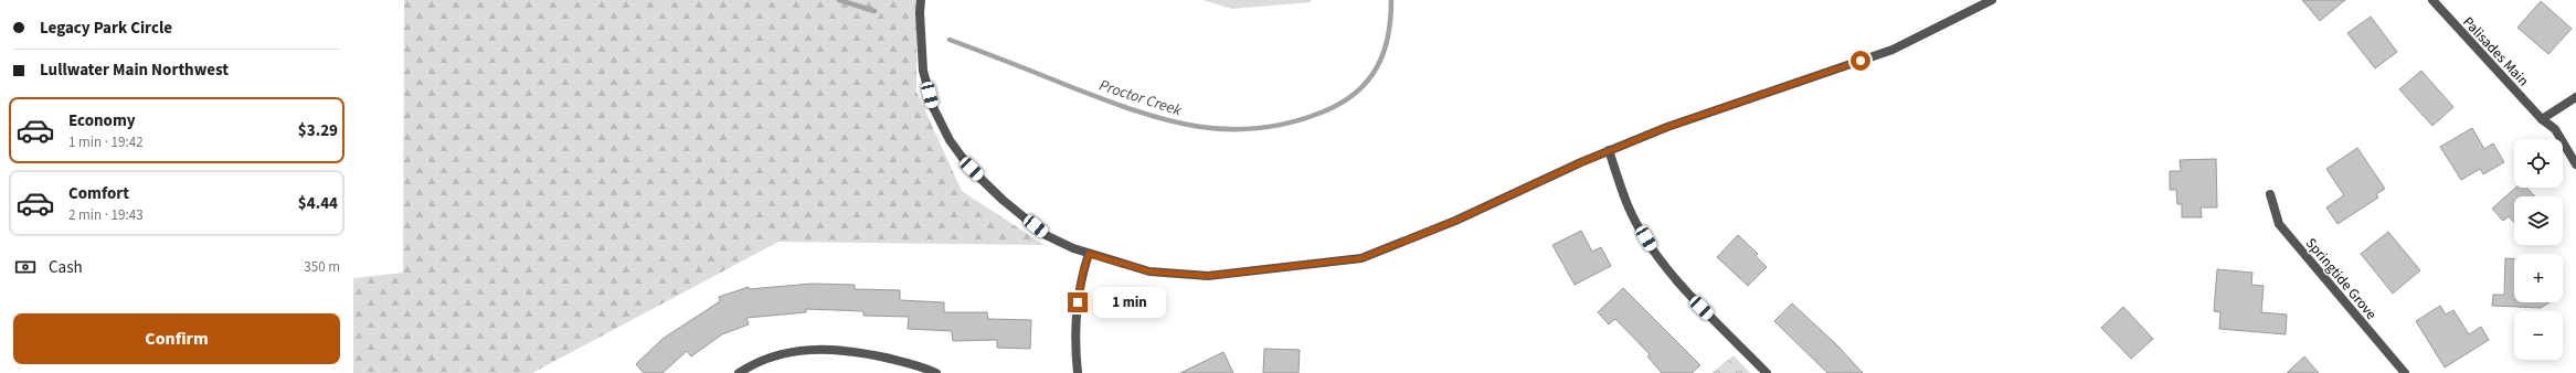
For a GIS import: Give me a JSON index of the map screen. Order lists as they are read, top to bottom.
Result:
{
  "streets": {
    "street": ["Palisades Main", "Springtide Grove"]
  },
  "water": ["Proctor Creek"],
  "page": {
    "banner": ["Legacy Park Circle", "Lullwater Main Northwest"],
    "list": [
      {
        "name": "Economy",
        "note": "1 min · 19:42",
        "value": "$3.29"
      },
      {
        "name": "Comfort",
        "note": "2 min · 19:43",
        "value": "$4.44"
      }
    ],
    "map_buttons": ["+", "−"],
    "pay": ["Cash", "350 m"],
    "bubble": "1 min",
    "buttons": "Confirm"
  }
}
